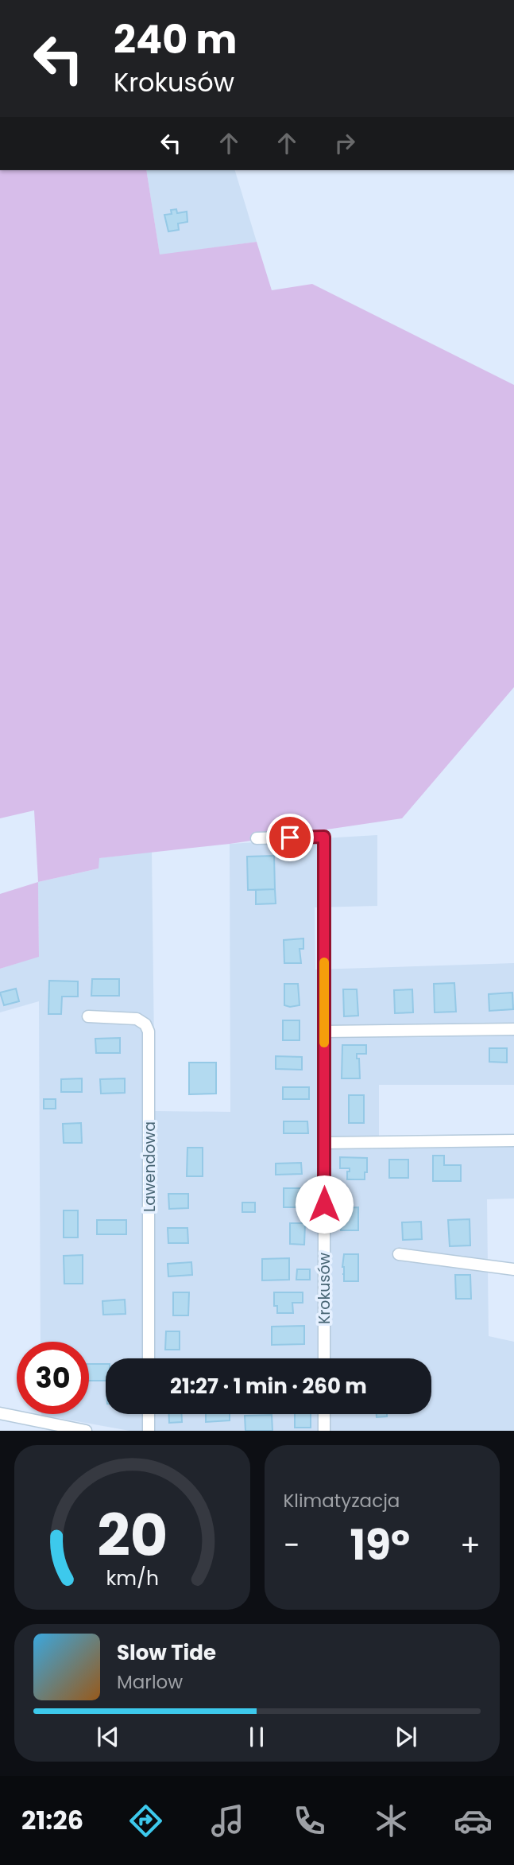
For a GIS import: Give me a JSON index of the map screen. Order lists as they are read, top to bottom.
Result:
{
  "streets": {
    "street": ["Lawendowa", "Krokusów"]
  },
  "page": {
    "turn": ["240 m", "Krokusów"],
    "limit": "30",
    "trip": "21:27 · 1 min · 260 m",
    "tile": "Klimatyzacja",
    "heat": ["−", "19°", "+"],
    "song": ["Slow Tide", "Marlow"],
    "tabs": "21:26",
    "gauge": ["20", "km/h"]
  }
}
